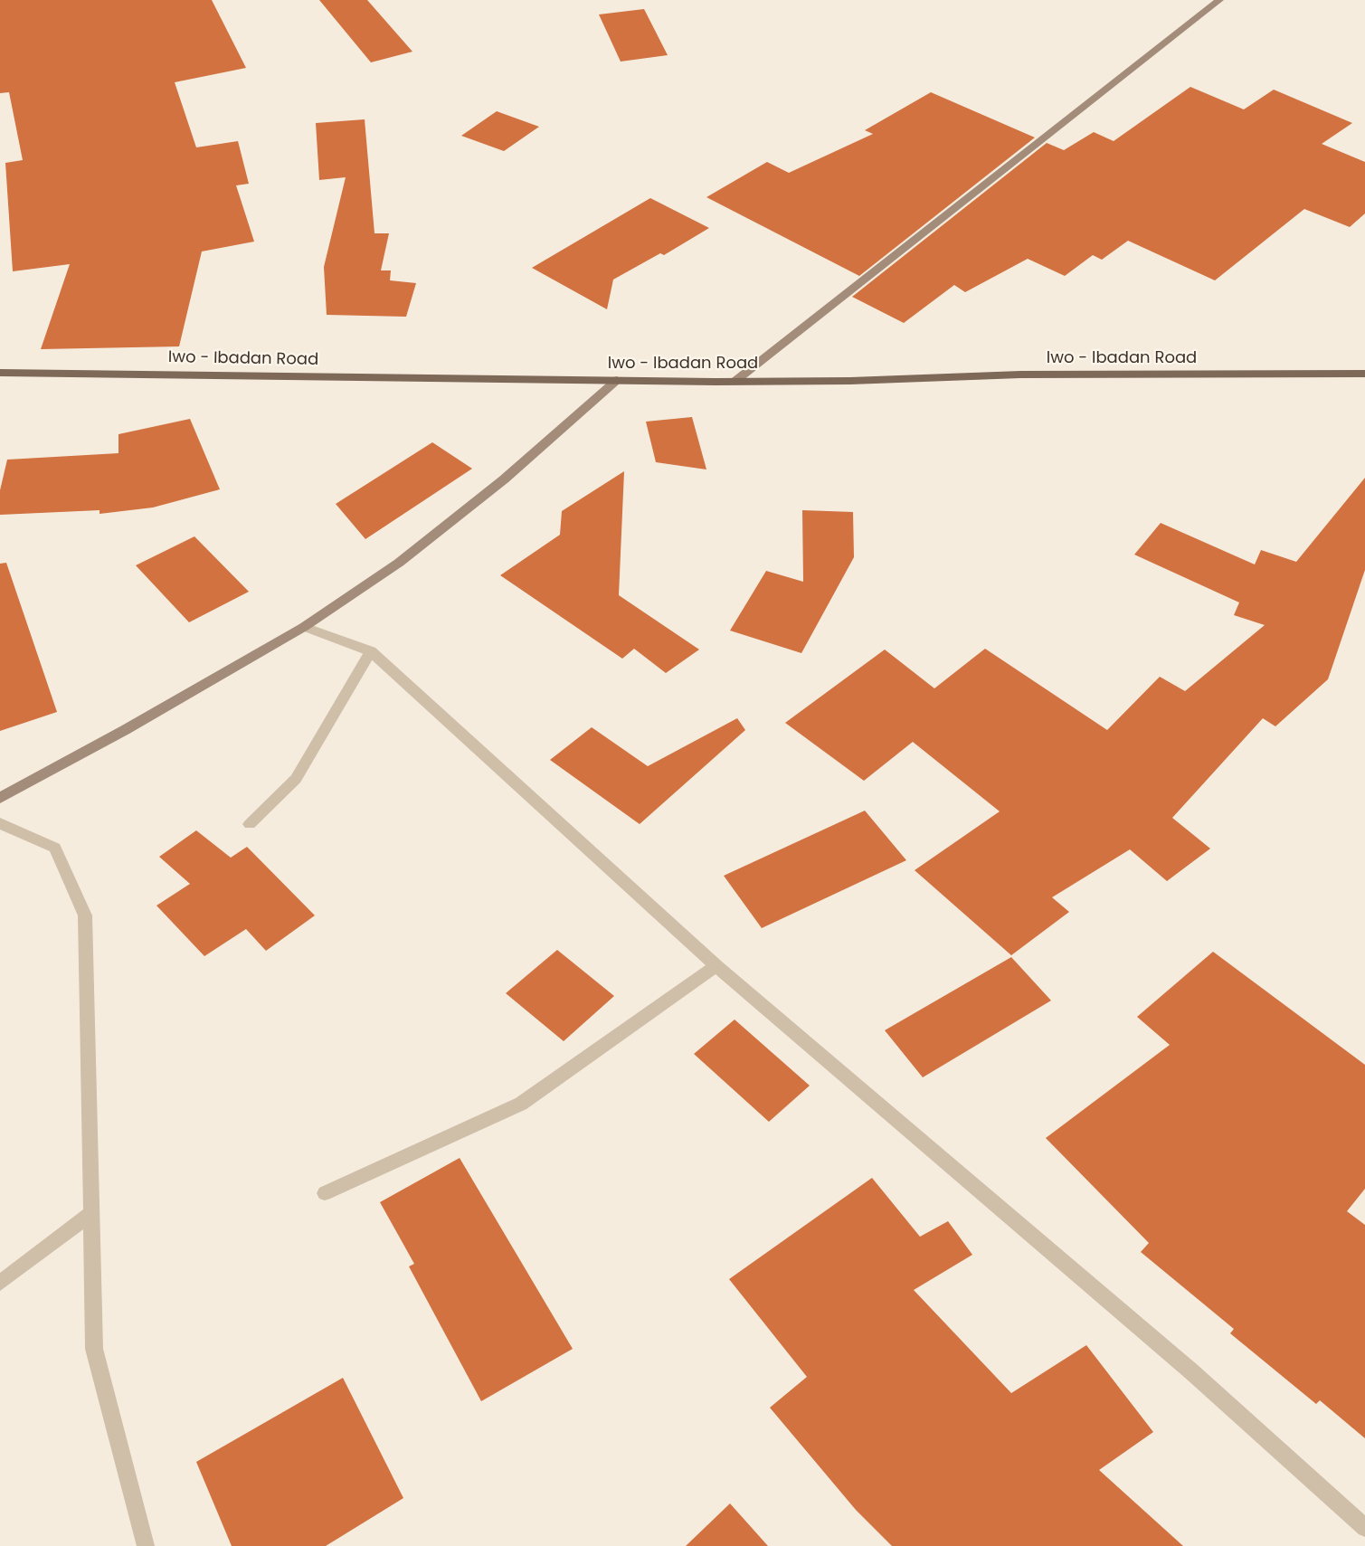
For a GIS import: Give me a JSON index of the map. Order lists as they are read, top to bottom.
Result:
{
  "streets": {
    "main road": ["Iwo - Ibadan Road"]
  }
}
